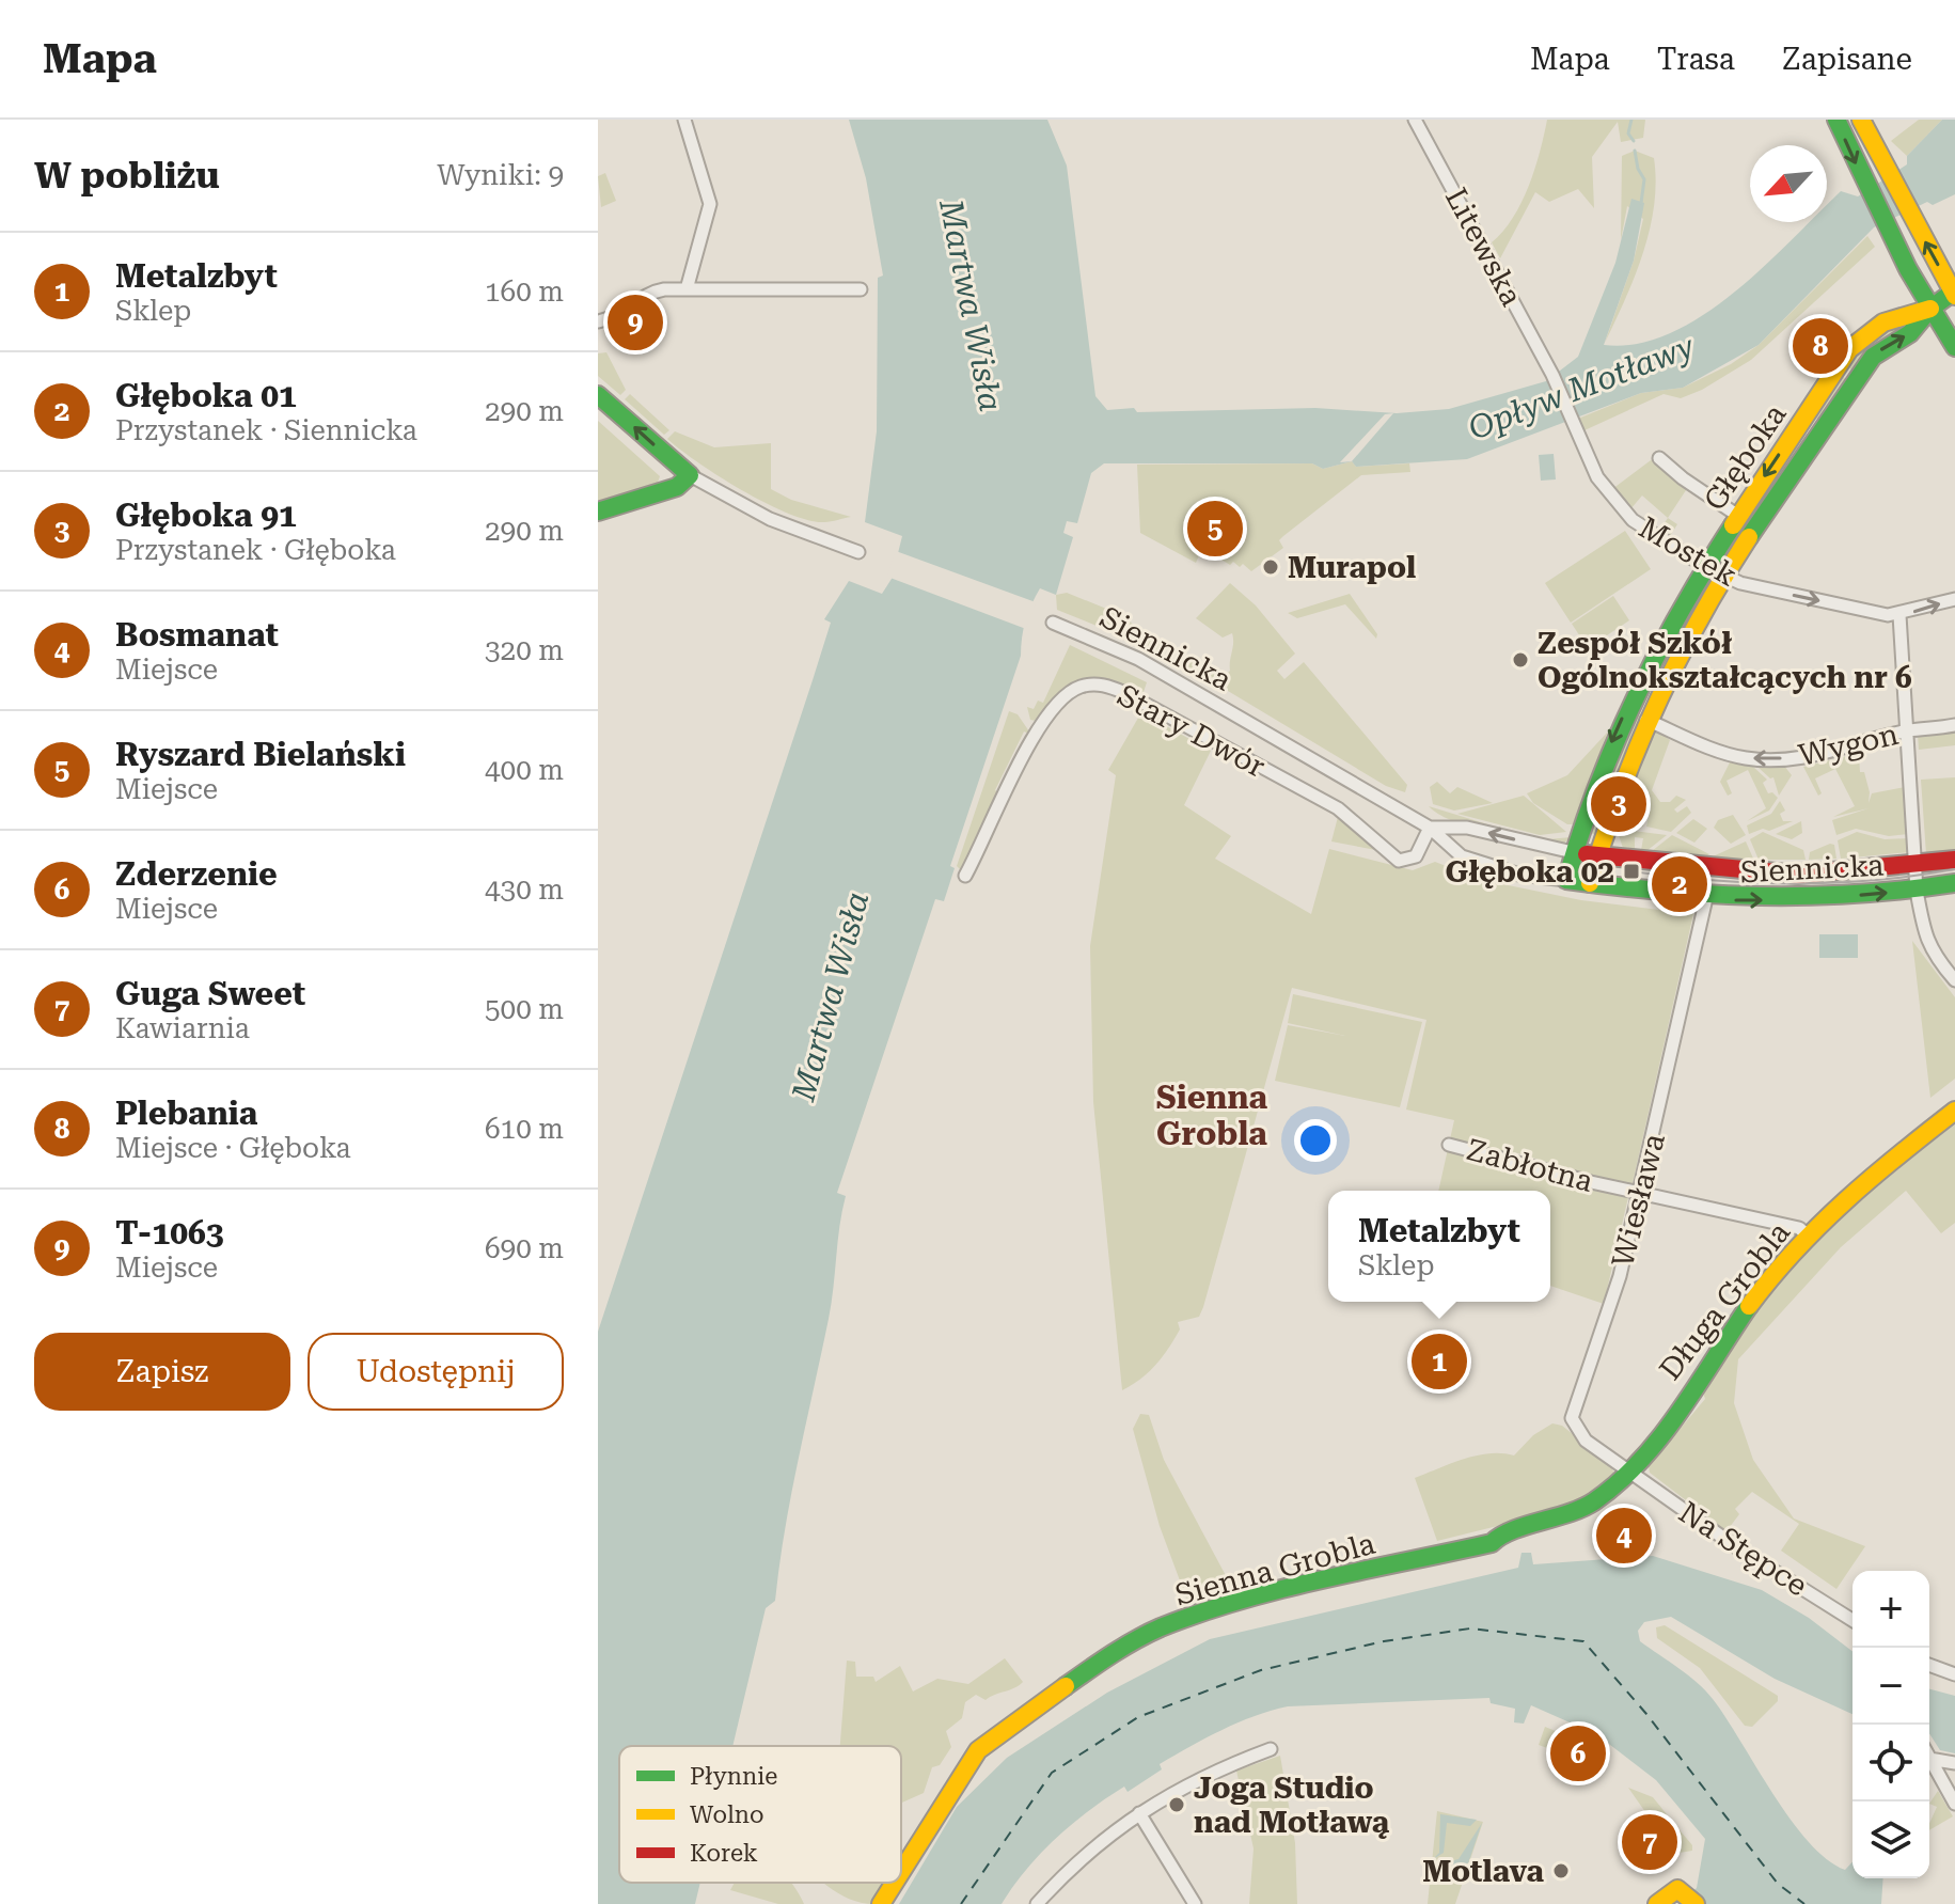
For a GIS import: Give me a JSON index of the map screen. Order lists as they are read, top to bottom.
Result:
{
  "streets": {
    "street": [
      "Litewska",
      "Głęboka",
      "Mostek",
      "Siennicka",
      "Stary Dwór",
      "Wygon",
      "Zabłotna",
      "Wiesława",
      "Długa Grobla",
      "Na Stępce",
      "Sienna Grobla"
    ]
  },
  "crossings": [
    ["Litewska", "Mostek"],
    ["Głęboka", "Mostek"],
    ["Głęboka", "Siennicka"],
    ["Głęboka", "Wygon"],
    ["Siennicka", "Stary Dwór"],
    ["Siennicka", "Wiesława"],
    ["Zabłotna", "Wiesława"],
    ["Zabłotna", "Długa Grobla"],
    ["Wiesława", "Długa Grobla"],
    ["Wiesława", "Na Stępce"],
    ["Wiesława", "Sienna Grobla"],
    ["Długa Grobla", "Na Stępce"],
    ["Długa Grobla", "Sienna Grobla"],
    ["Na Stępce", "Sienna Grobla"]
  ],
  "one_way": ["Mostek", "Wygon"],
  "districts": ["Sienna Grobla"],
  "water": ["Martwa Wisła", "Opływ Motławy"],
  "places": {
    "other": [
      "Murapol",
      "Zespół Szkół Ogólnokształcących nr 6",
      "Joga Studio nad Motławą",
      "Motlava"
    ],
    "transit": ["Głęboka 02"]
  },
  "legend": ["Płynnie", "Wolno", "Korek"],
  "north": "bottom left",
  "page": {
    "header": "Mapa",
    "nav": ["Mapa", "Trasa", "Zapisane"],
    "heading": ["W pobliżu", "Wyniki: 9"],
    "list": [
      {
        "mark": "1",
        "name": "Metalzbyt",
        "note": "Sklep",
        "value": "160 m"
      },
      {
        "mark": "2",
        "name": "Głęboka 01",
        "note": "Przystanek · Siennicka",
        "value": "290 m"
      },
      {
        "mark": "3",
        "name": "Głęboka 91",
        "note": "Przystanek · Głęboka",
        "value": "290 m"
      },
      {
        "mark": "4",
        "name": "Bosmanat",
        "note": "Miejsce",
        "value": "320 m"
      },
      {
        "mark": "5",
        "name": "Ryszard Bielański",
        "note": "Miejsce",
        "value": "400 m"
      },
      {
        "mark": "6",
        "name": "Zderzenie",
        "note": "Miejsce",
        "value": "430 m"
      },
      {
        "mark": "7",
        "name": "Guga Sweet",
        "note": "Kawiarnia",
        "value": "500 m"
      },
      {
        "mark": "8",
        "name": "Plebania",
        "note": "Miejsce · Głęboka",
        "value": "610 m"
      },
      {
        "mark": "9",
        "name": "T-1063",
        "note": "Miejsce",
        "value": "690 m"
      }
    ],
    "pins": [
      "9",
      "8",
      "5",
      "3",
      "2",
      "1",
      "4",
      "6",
      "7"
    ],
    "popup": ["Metalzbyt", "Sklep"],
    "buttons": ["Zapisz", "Udostępnij"],
    "map_buttons": ["+", "−"]
  }
}
